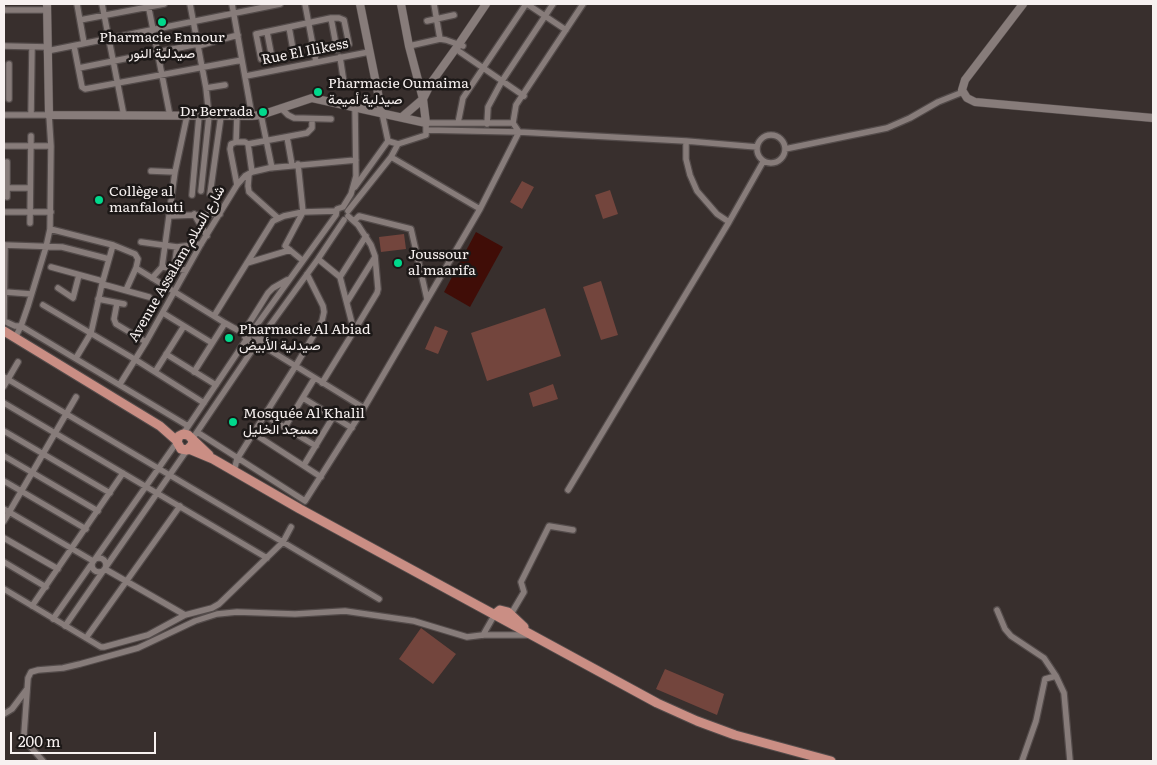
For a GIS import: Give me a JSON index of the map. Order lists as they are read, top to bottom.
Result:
{
  "streets": {
    "street": ["Rue El Ilikess", "Avenue Assalam شارع السلام"]
  },
  "places": [
    "Pharmacie Ennour صيدلية النور",
    "Pharmacie Oumaima صيدلية أميمة",
    "Dr Berrada",
    "Collège al manfalouti",
    "Joussour al maarifa",
    "Pharmacie Al Abiad صيدلية الأبيض",
    "Mosquée Al Khalil مسجد الخليل"
  ],
  "scale_bar": "200 m"
}
